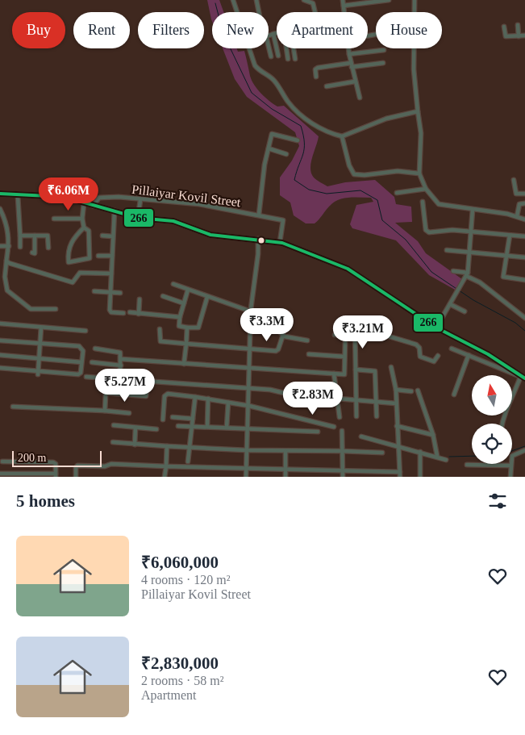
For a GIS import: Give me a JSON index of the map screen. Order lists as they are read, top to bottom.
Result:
{
  "streets": {
    "street": ["Pillaiyar Kovil Street"]
  },
  "lines": ["transit line 266"],
  "scale_bar": "200 m",
  "north": "top",
  "page": {
    "chip": [
      "Buy",
      "Rent",
      "Filters",
      "New",
      "Apartment",
      "House"
    ],
    "price": [
      "₹6.06M",
      "₹3.3M",
      "₹3.21M",
      "₹5.27M",
      "₹2.83M"
    ],
    "scale": "200 m",
    "heading": "5 homes",
    "list": [
      {
        "name": "₹6,060,000",
        "note": "4 rooms · 120 m² · Pillaiyar Kovil Street"
      },
      {
        "name": "₹2,830,000",
        "note": "2 rooms · 58 m² · Apartment"
      }
    ]
  }
}
